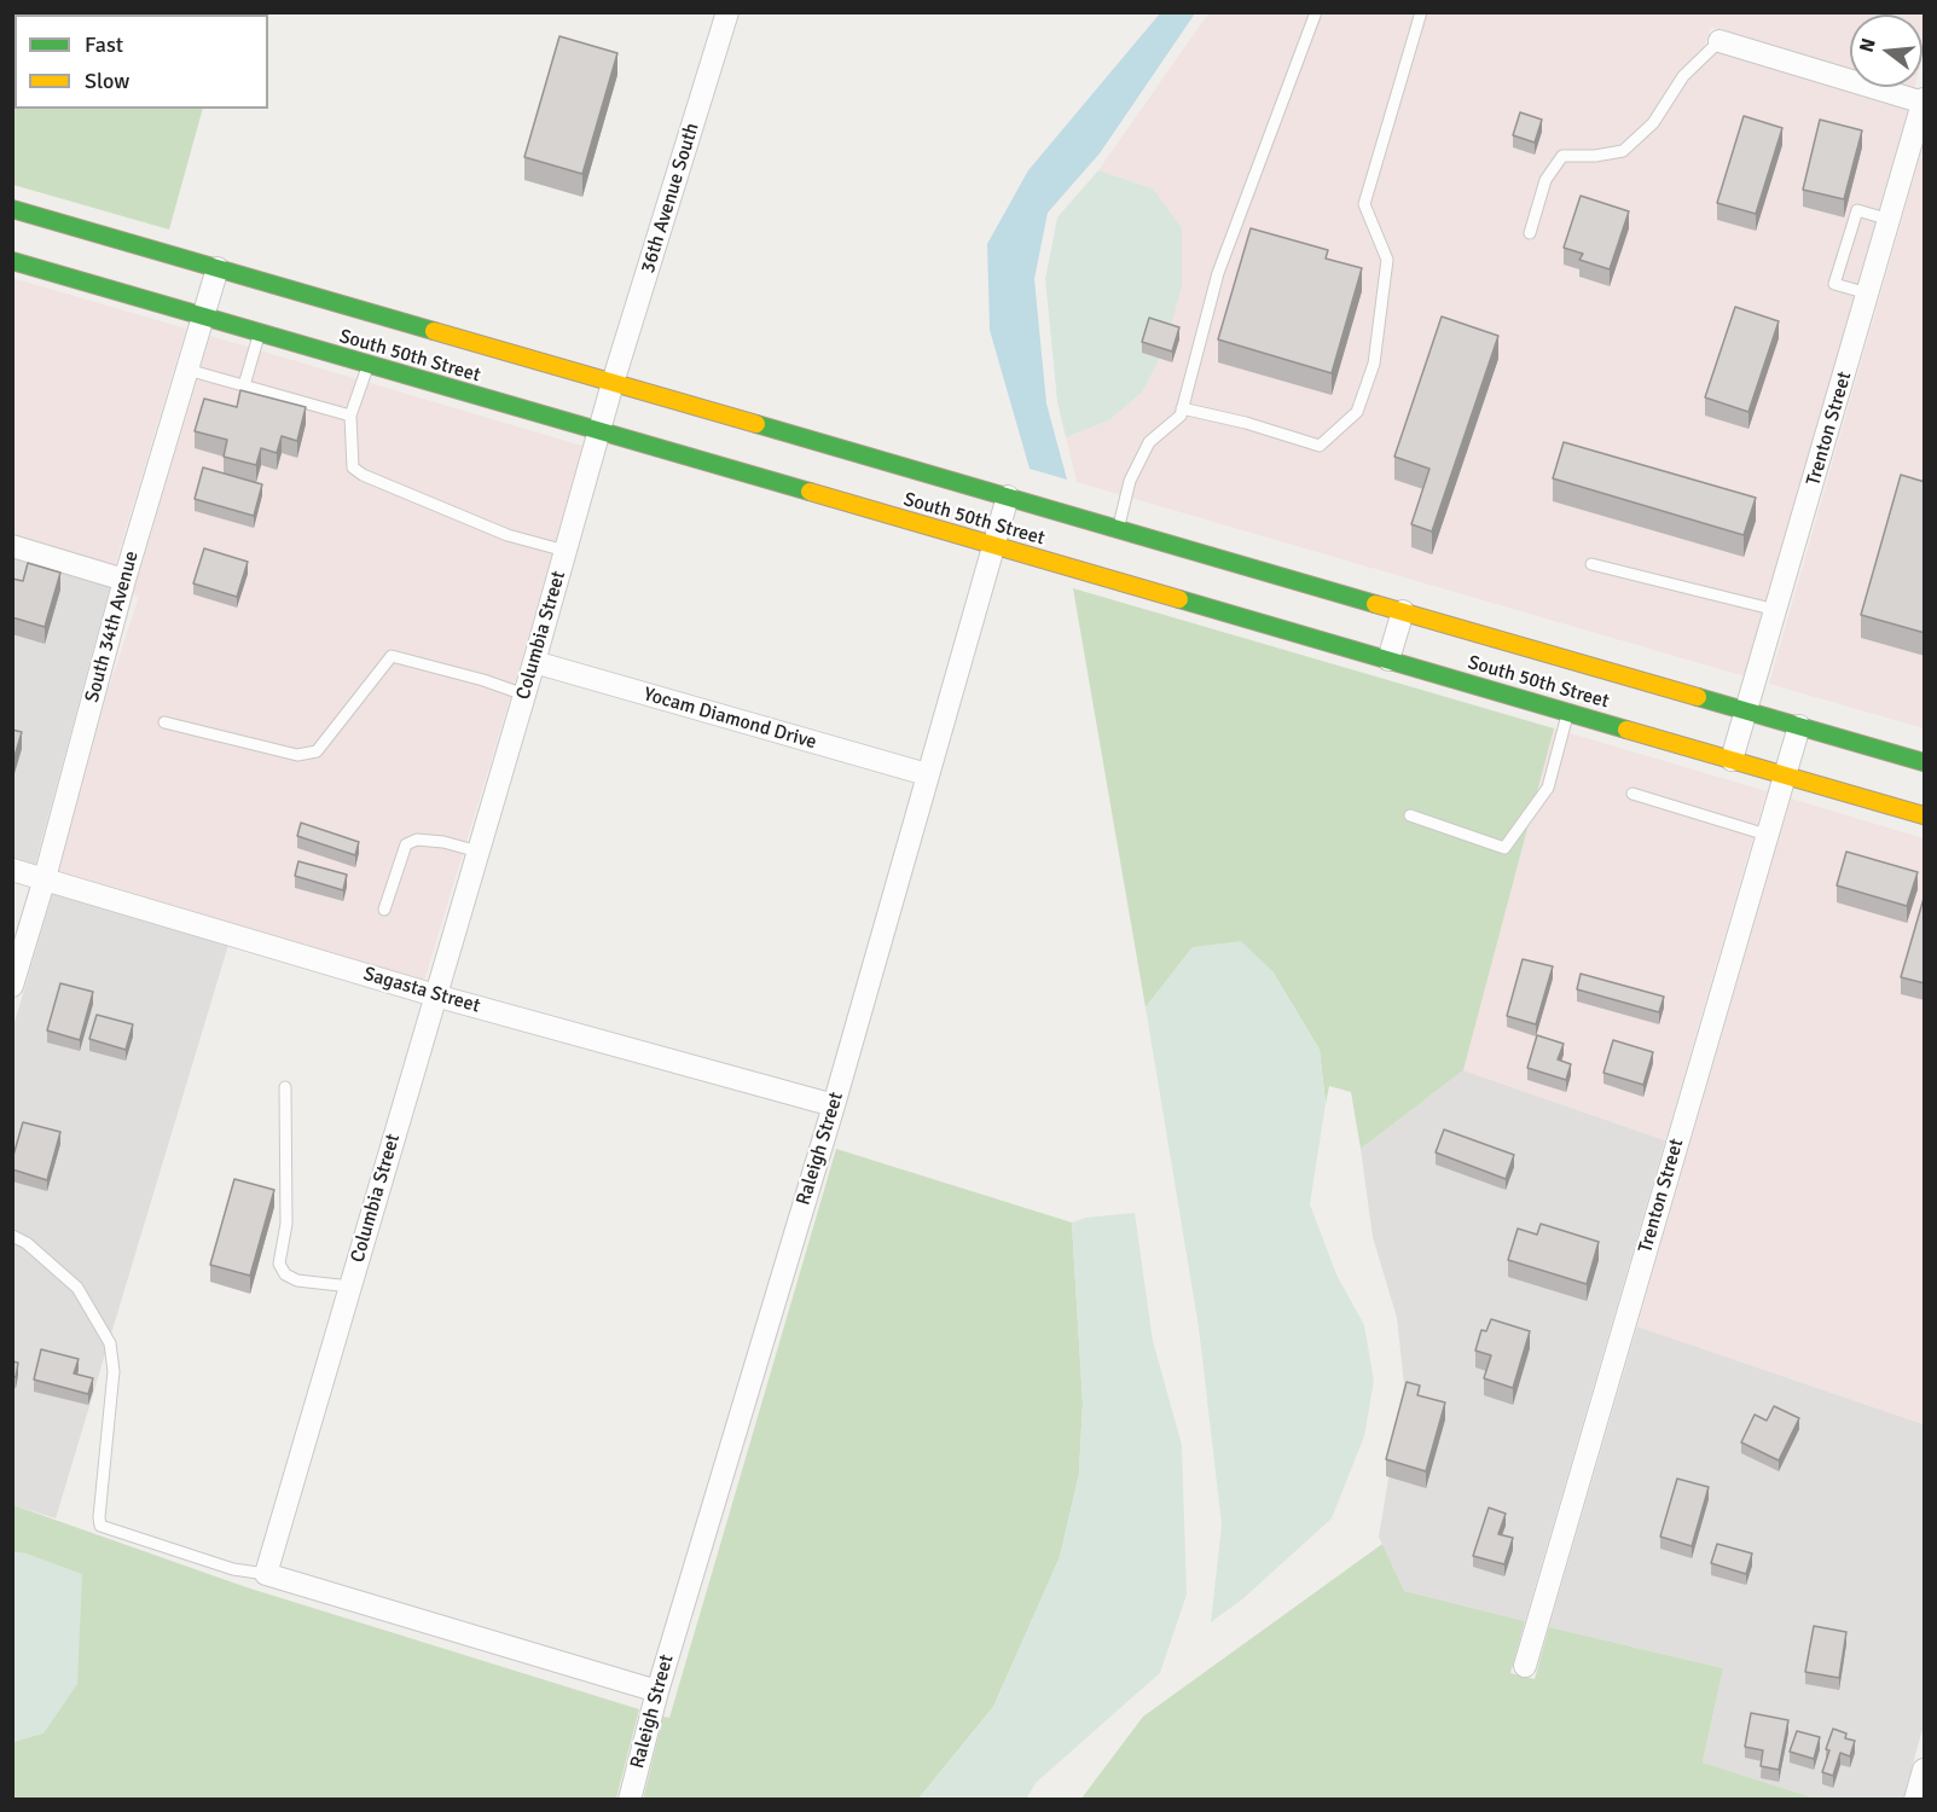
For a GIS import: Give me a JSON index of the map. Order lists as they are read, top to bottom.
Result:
{
  "streets": {
    "main road": ["South 50th Street"],
    "street": [
      "36th Avenue South",
      "Trenton Street",
      "South 34th Avenue",
      "Columbia Street",
      "Yocam Diamond Drive",
      "Sagasta Street",
      "Raleigh Street"
    ]
  },
  "crossings": [
    ["36th Avenue South", "South 50th Street"],
    ["36th Avenue South", "Columbia Street"],
    ["South 50th Street", "Trenton Street"],
    ["South 50th Street", "South 34th Avenue"],
    ["South 50th Street", "Columbia Street"],
    ["South 50th Street", "Raleigh Street"],
    ["South 34th Avenue", "Sagasta Street"],
    ["Columbia Street", "Yocam Diamond Drive"],
    ["Columbia Street", "Sagasta Street"],
    ["Yocam Diamond Drive", "Raleigh Street"],
    ["Sagasta Street", "Raleigh Street"]
  ],
  "legend": ["Fast", "Slow"],
  "north": "left"
}
